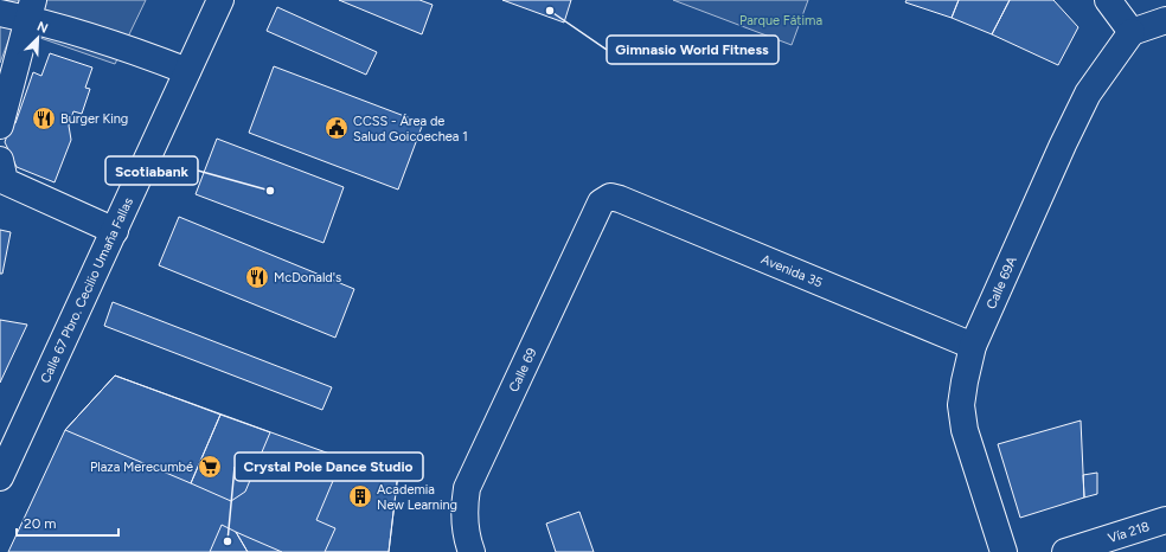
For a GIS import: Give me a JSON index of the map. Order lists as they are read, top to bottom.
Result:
{
  "streets": {
    "street": [
      "Avenida 35",
      "Calle 69A",
      "Calle 67 Pbro. Cecilio Umaña Fallas",
      "Calle 69",
      "Vía 218"
    ]
  },
  "crossings": [
    ["Avenida 35", "Calle 69A"],
    ["Avenida 35", "Calle 69"]
  ],
  "parks": ["Parque Fátima"],
  "places": {
    "other": ["Gimnasio World Fitness", "Scotiabank", "Crystal Pole Dance Studio"],
    "restaurant": ["Burger King", "McDonald's"],
    "public building": ["CCSS - Área de Salud Goicoechea 1"],
    "supermarket": ["Plaza Merecumbé"],
    "building": ["Academia New Learning"]
  },
  "scale_bar": "20 m",
  "north": "top right"
}
